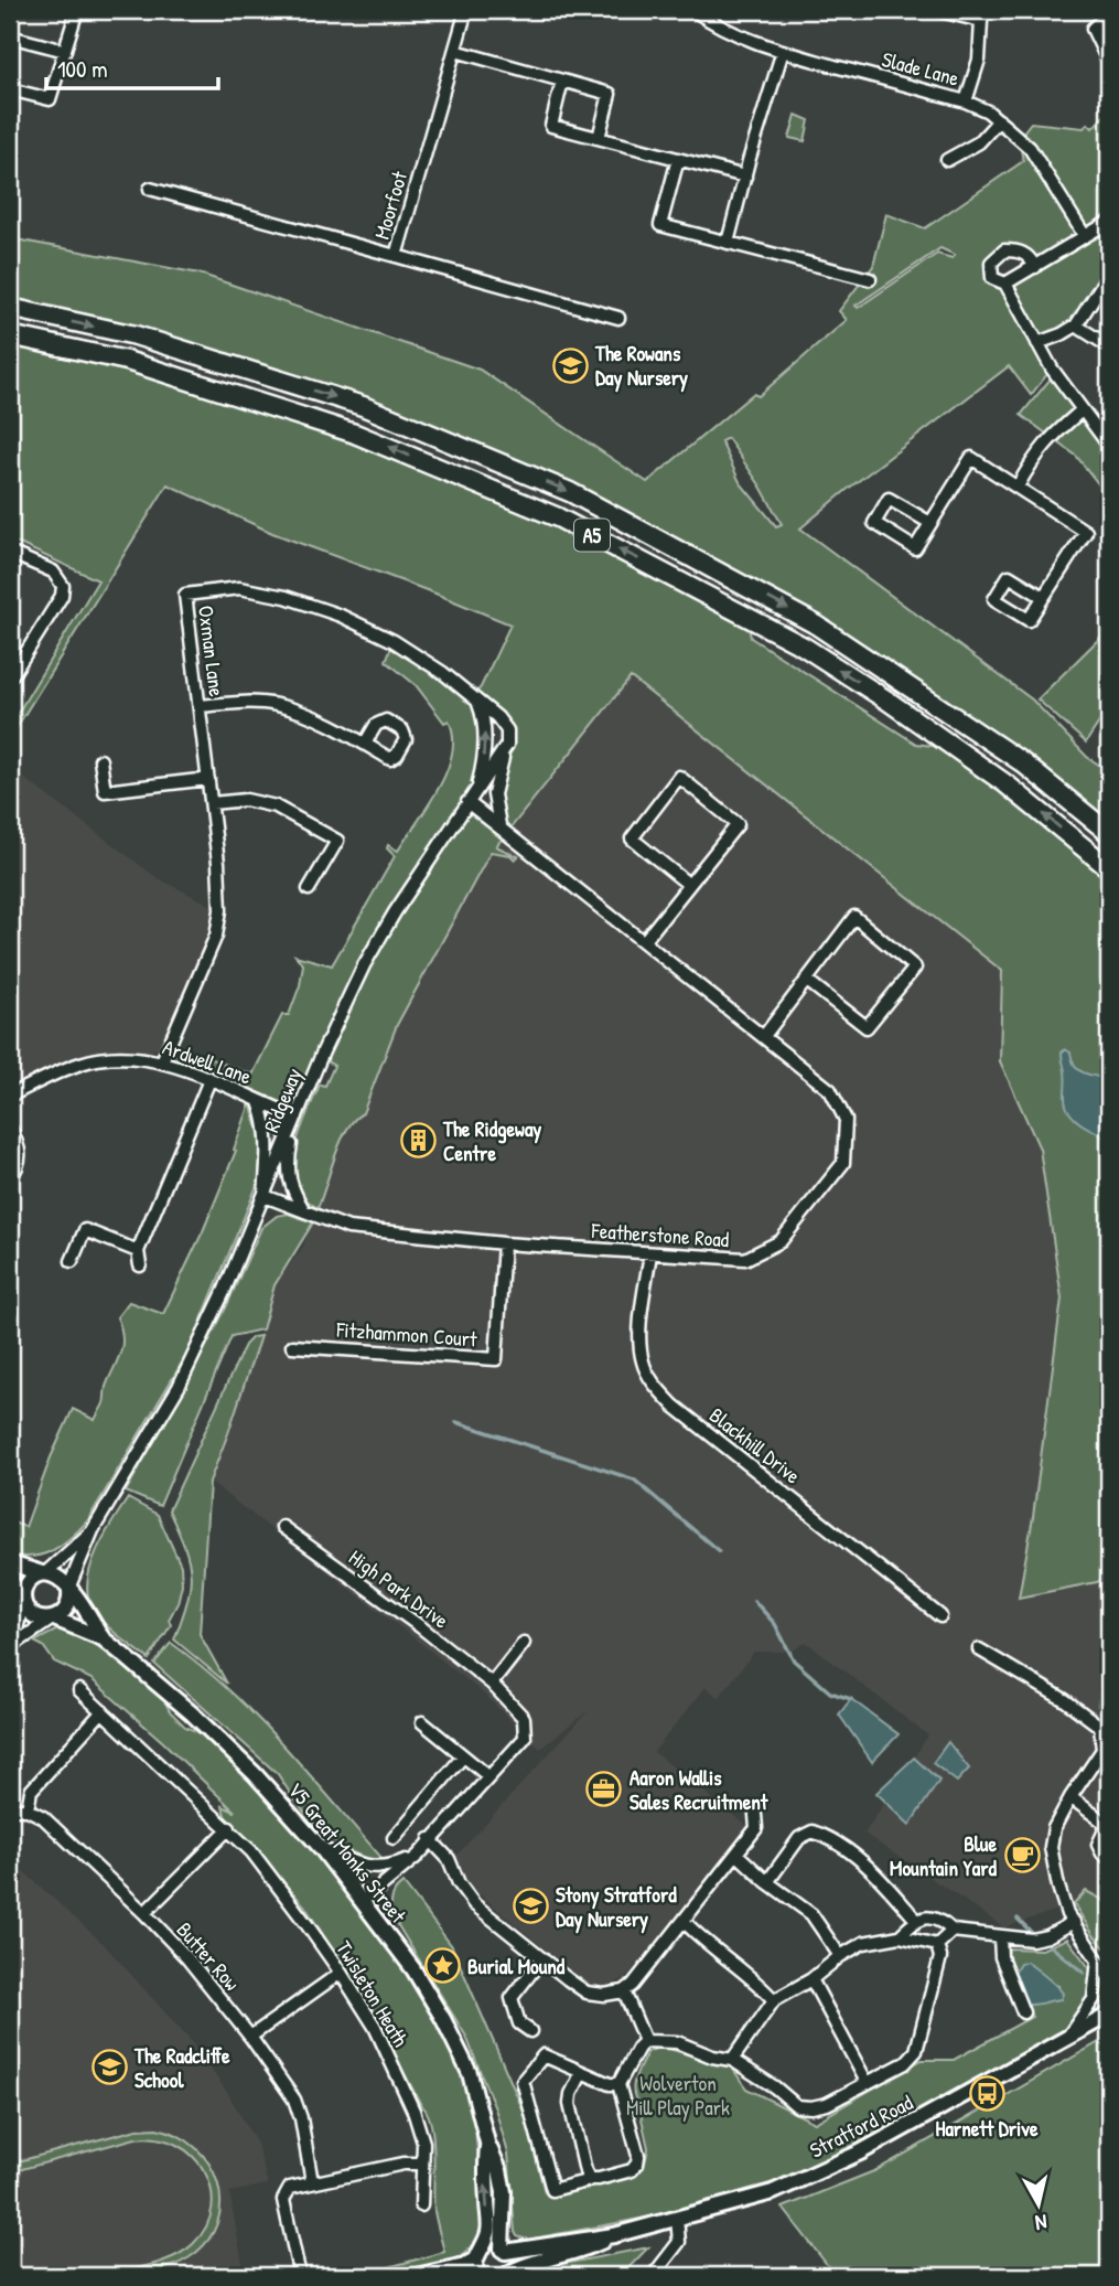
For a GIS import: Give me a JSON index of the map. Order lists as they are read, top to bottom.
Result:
{
  "streets": {
    "highway": ["A5"],
    "street": [
      "Slade Lane",
      "Moorfoot",
      "Oxman Lane",
      "Ardwell Lane",
      "Ridgeway",
      "Featherstone Road",
      "Fitzhammon Court",
      "Blackhill Drive",
      "High Park Drive",
      "V5 Great Monks Street",
      "Butter Row",
      "Twisleton Heath",
      "Stratford Road"
    ]
  },
  "crossings": [
    ["Oxman Lane", "Ardwell Lane"],
    ["Ardwell Lane", "Ridgeway"],
    ["Ardwell Lane", "Featherstone Road"],
    ["Ridgeway", "Featherstone Road"],
    ["Ridgeway", "V5 Great Monks Street"],
    ["Featherstone Road", "Fitzhammon Court"],
    ["Featherstone Road", "Blackhill Drive"],
    ["High Park Drive", "V5 Great Monks Street"],
    ["V5 Great Monks Street", "Stratford Road"]
  ],
  "parks": ["Wolverton Mill Play Park"],
  "places": {
    "school or university": ["The Rowans Day Nursery", "Stony Stratford Day Nursery", "The Radcliffe School"],
    "building": ["The Ridgeway Centre"],
    "office": ["Aaron Wallis Sales Recruitment"],
    "cafe": ["Blue Mountain Yard"],
    "place": ["Burial Mound"],
    "bus stop": ["Harnett Drive"]
  },
  "scale_bar": "100 m",
  "north": "bottom"
}
